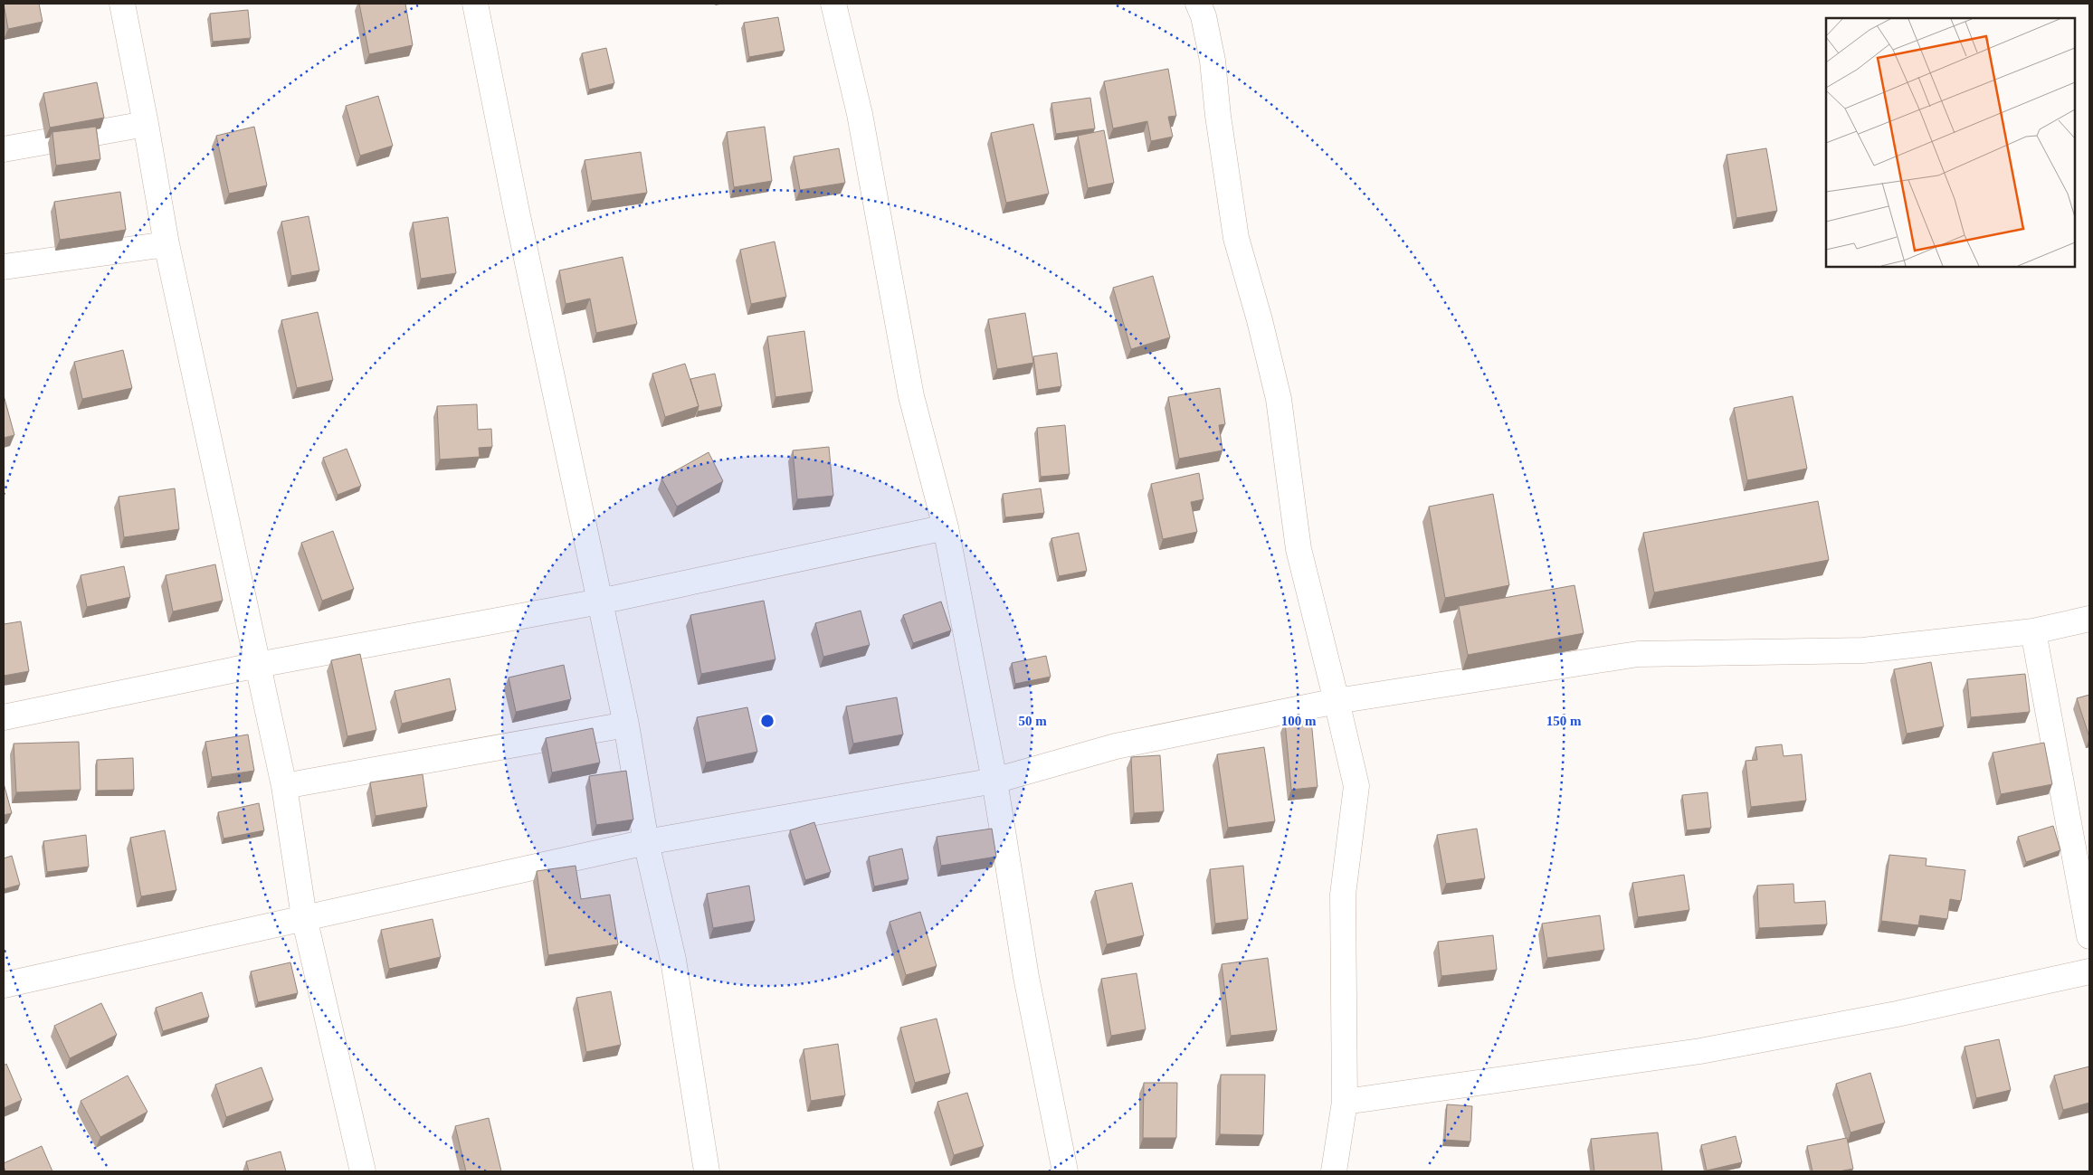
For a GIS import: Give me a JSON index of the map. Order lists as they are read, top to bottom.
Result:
{
  "rings": ["50 m", "100 m", "150 m"]
}
